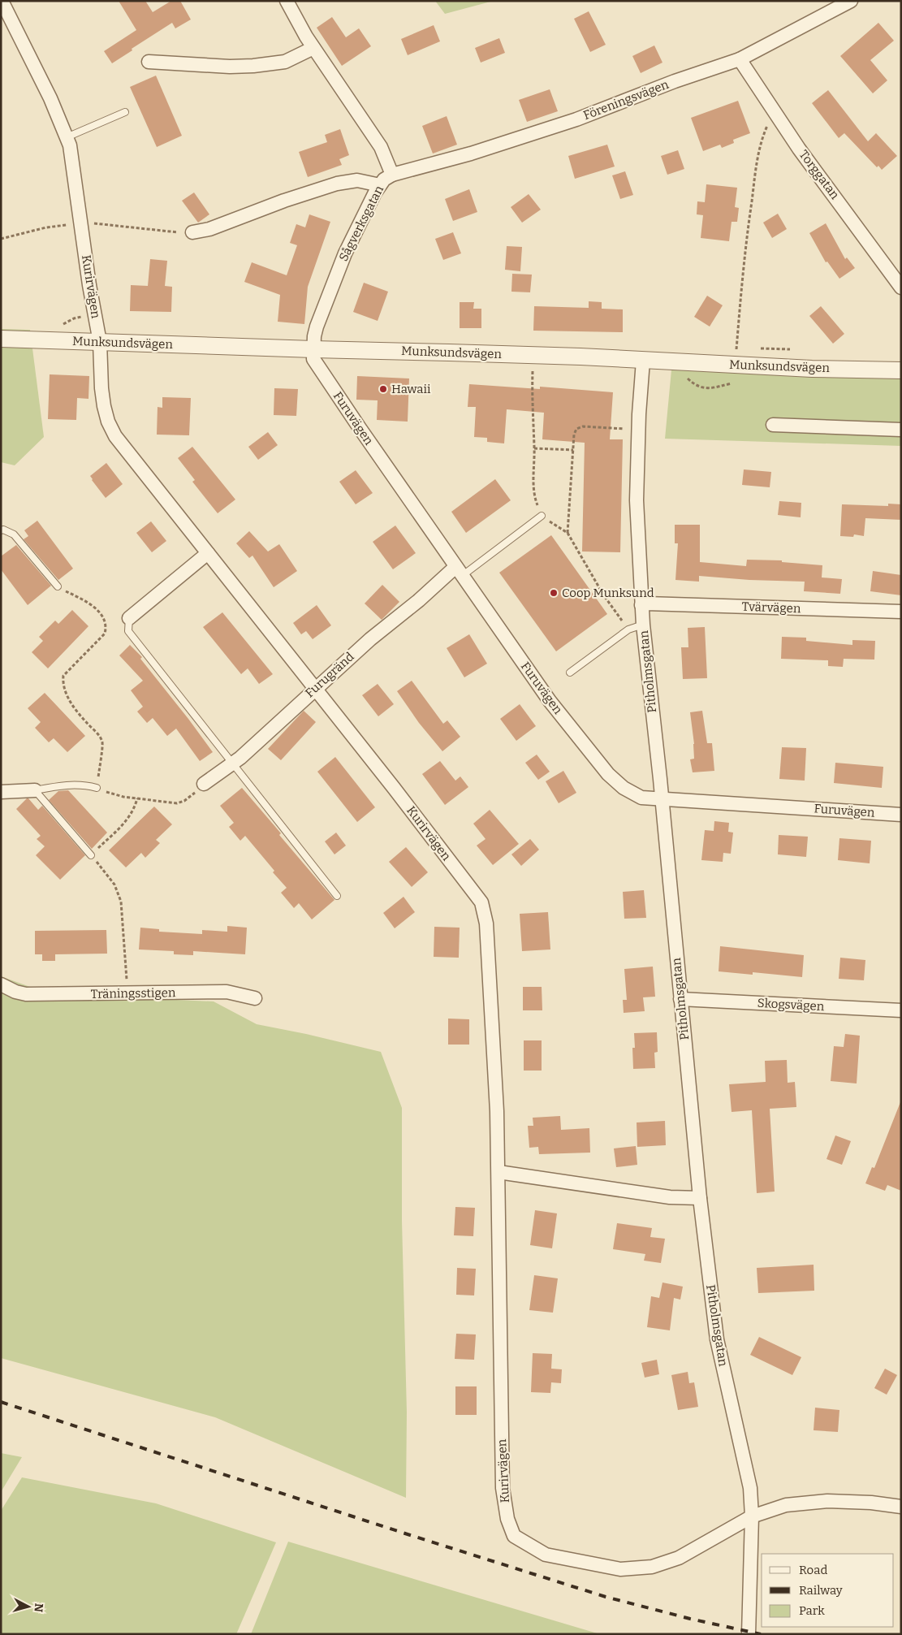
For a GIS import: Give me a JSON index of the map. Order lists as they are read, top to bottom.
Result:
{
  "streets": {
    "street": [
      "Föreningsvägen",
      "Torggatan",
      "Sågverksgatan",
      "Kurirvägen",
      "Munksundsvägen",
      "Furuvägen",
      "Tvärvägen",
      "Pitholmsgatan",
      "Furugränd",
      "Träningsstigen",
      "Skogsvägen"
    ]
  },
  "crossings": [
    ["Föreningsvägen", "Torggatan"],
    ["Föreningsvägen", "Sågverksgatan"],
    ["Sågverksgatan", "Munksundsvägen"],
    ["Sågverksgatan", "Furuvägen"],
    ["Kurirvägen", "Munksundsvägen"],
    ["Kurirvägen", "Pitholmsgatan"],
    ["Kurirvägen", "Furugränd"],
    ["Munksundsvägen", "Furuvägen"],
    ["Munksundsvägen", "Pitholmsgatan"],
    ["Furuvägen", "Pitholmsgatan"],
    ["Furuvägen", "Furugränd"],
    ["Tvärvägen", "Pitholmsgatan"],
    ["Pitholmsgatan", "Skogsvägen"]
  ],
  "places": ["Hawaii", "Coop Munksund"],
  "legend": ["Road", "Railway", "Park"],
  "north": "right"
}
